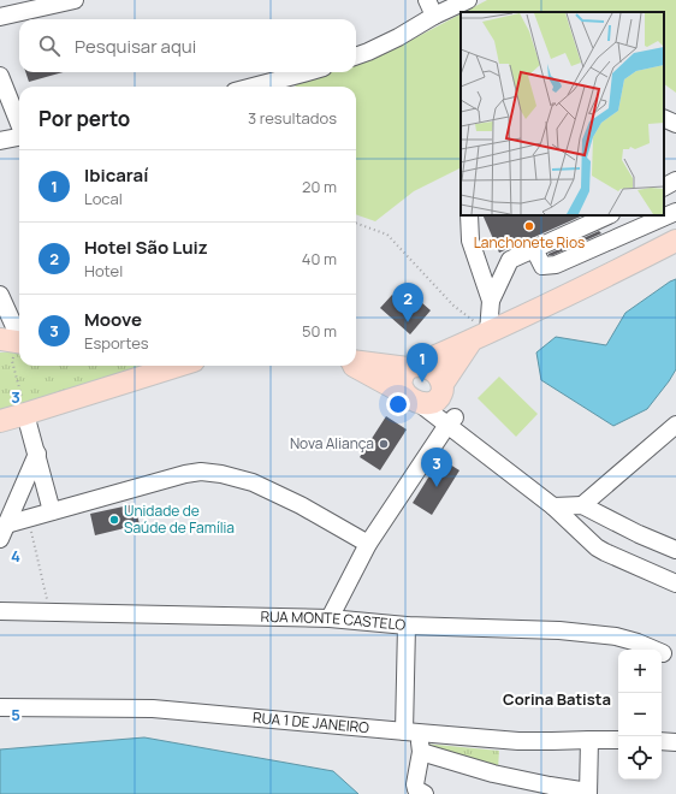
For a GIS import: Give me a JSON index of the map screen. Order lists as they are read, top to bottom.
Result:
{
  "streets": {
    "street": ["RUA MONTE CASTELO", "RUA 1 DE JANEIRO"]
  },
  "districts": ["Corina Batista"],
  "places": ["Lanchonete Rios", "Nova Aliança", "Unidade de Saúde de Família"],
  "page": {
    "search": "Pesquisar aqui",
    "heading": ["Por perto", "3 resultados"],
    "list": [
      {
        "mark": "1",
        "name": "Ibicaraí",
        "note": "Local",
        "value": "20 m"
      },
      {
        "mark": "2",
        "name": "Hotel São Luiz",
        "note": "Hotel",
        "value": "40 m"
      },
      {
        "mark": "3",
        "name": "Moove",
        "note": "Esportes",
        "value": "50 m"
      }
    ],
    "pins": ["2", "1", "3"],
    "map_buttons": ["+", "−"]
  },
  "grid": {
    "rows": ["3", "4", "5"]
  }
}
